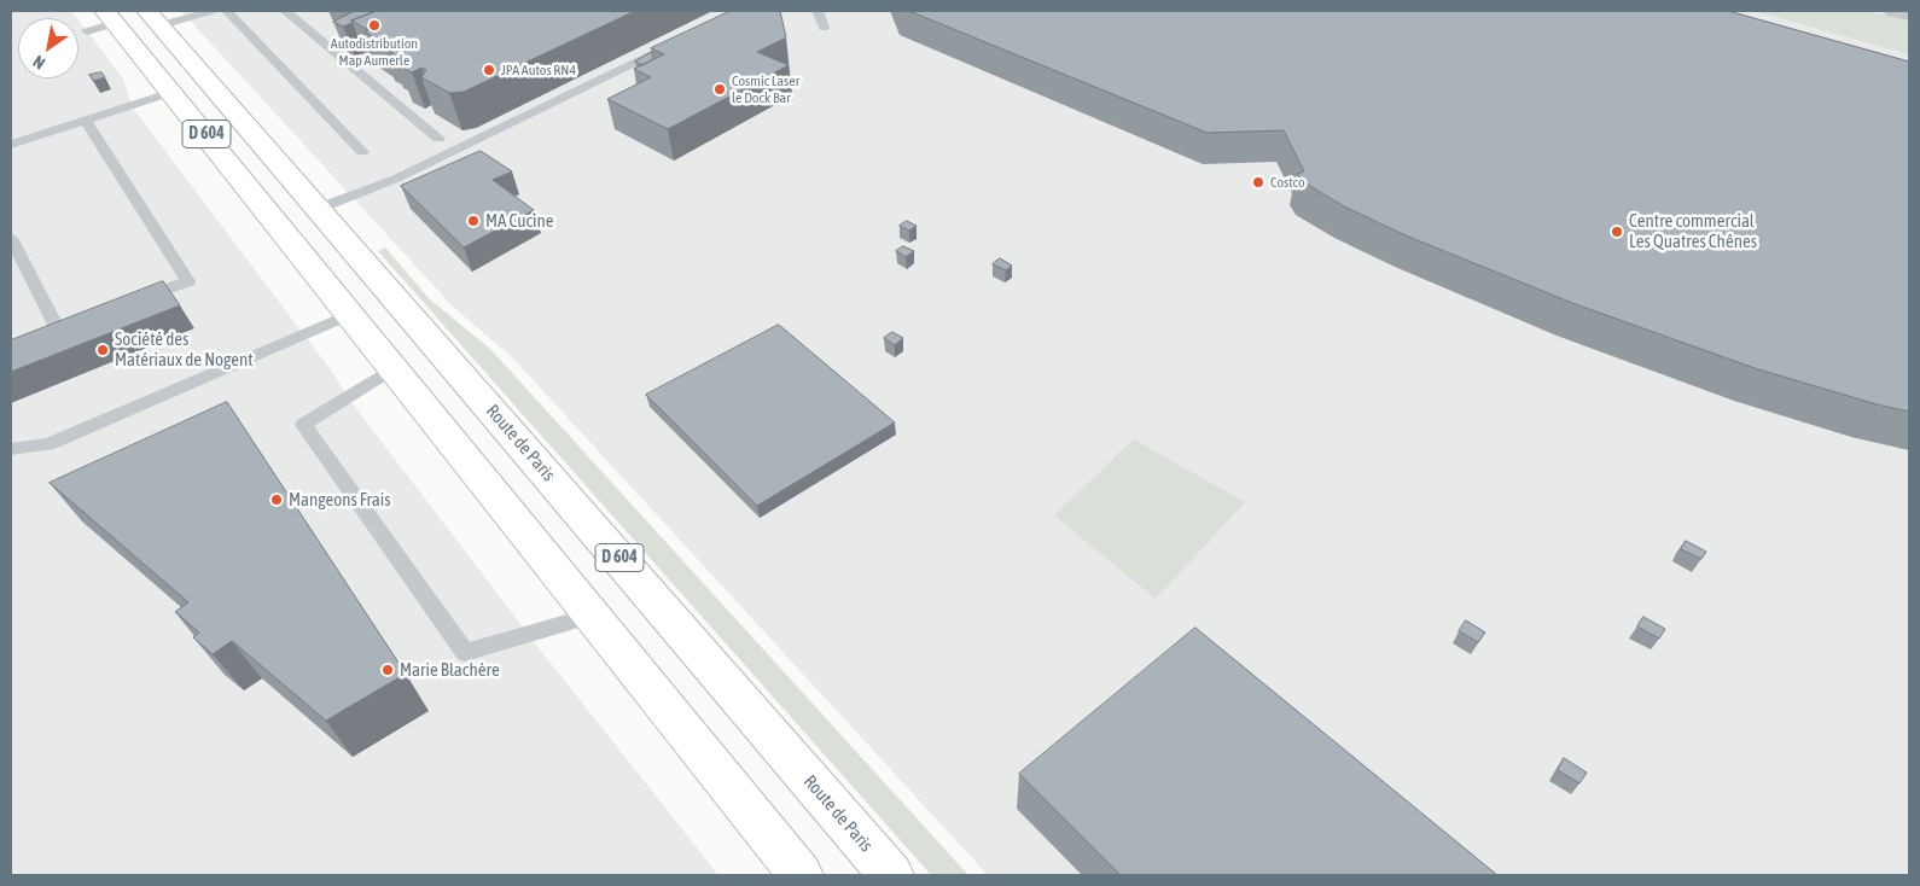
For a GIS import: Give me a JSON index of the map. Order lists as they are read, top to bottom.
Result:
{
  "streets": {
    "main road": ["D 604", "Route de Paris"]
  },
  "places": [
    "Autodistribution Map Aumerle",
    "JPA Autos RN4",
    "Cosmic Laser le Dock Bar",
    "Costco",
    "MA Cucine",
    "Centre commercial Les Quatres Chênes",
    "Société des Matériaux de Nogent",
    "Mangeons Frais",
    "Marie Blachère"
  ],
  "north": "bottom left"
}
